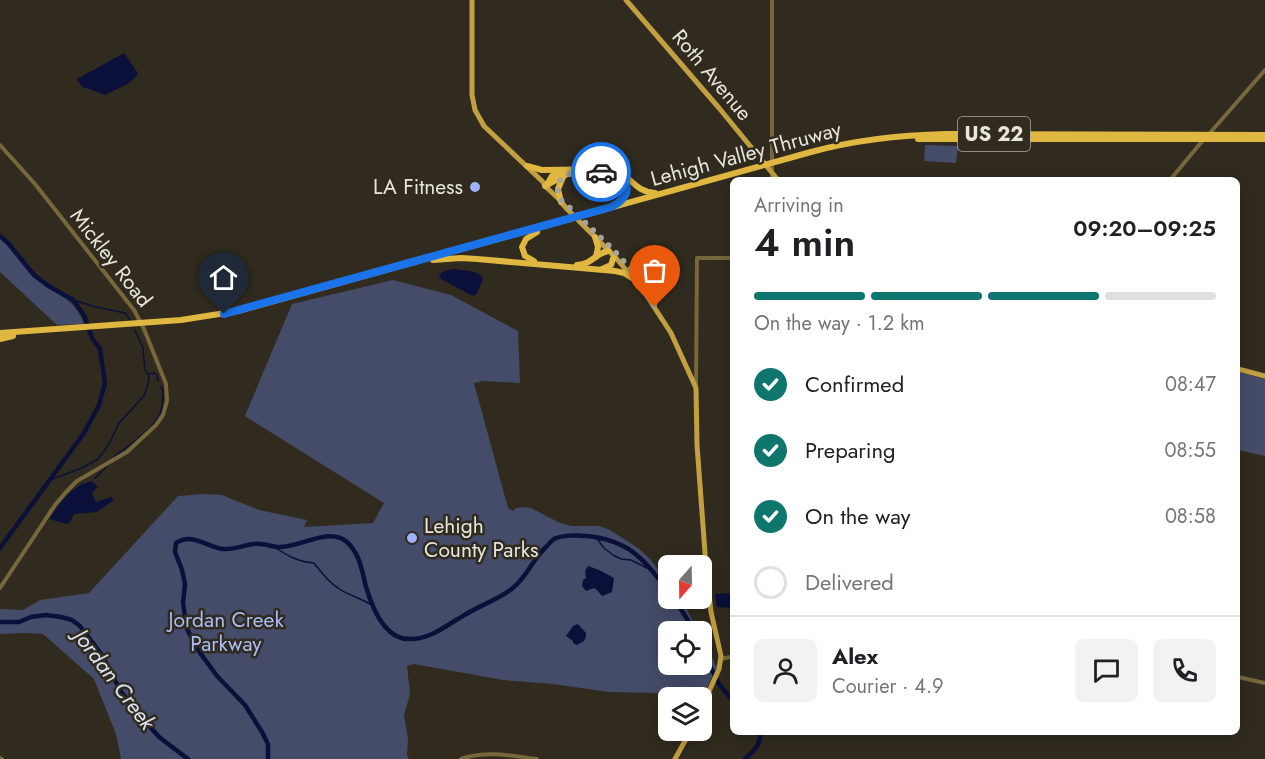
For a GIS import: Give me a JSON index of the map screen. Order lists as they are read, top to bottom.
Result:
{
  "streets": {
    "highway": ["US 22", "Lehigh Valley Thruway"],
    "main road": ["Roth Avenue"],
    "street": ["Mickley Road"]
  },
  "water": ["Jordan Creek"],
  "parks": ["Jordan Creek Parkway"],
  "places": ["LA Fitness", "Lehigh County Parks"],
  "north": "bottom",
  "page": {
    "heading": ["4 min", "Arriving in", "09:20–09:25"],
    "panel": ["Alex", "Courier · 4.9"],
    "bar": "On the way · 1.2 km",
    "list": [
      ["Confirmed", "08:47"],
      ["Preparing", "08:55"],
      ["On the way", "08:58"],
      "Delivered"
    ]
  }
}
